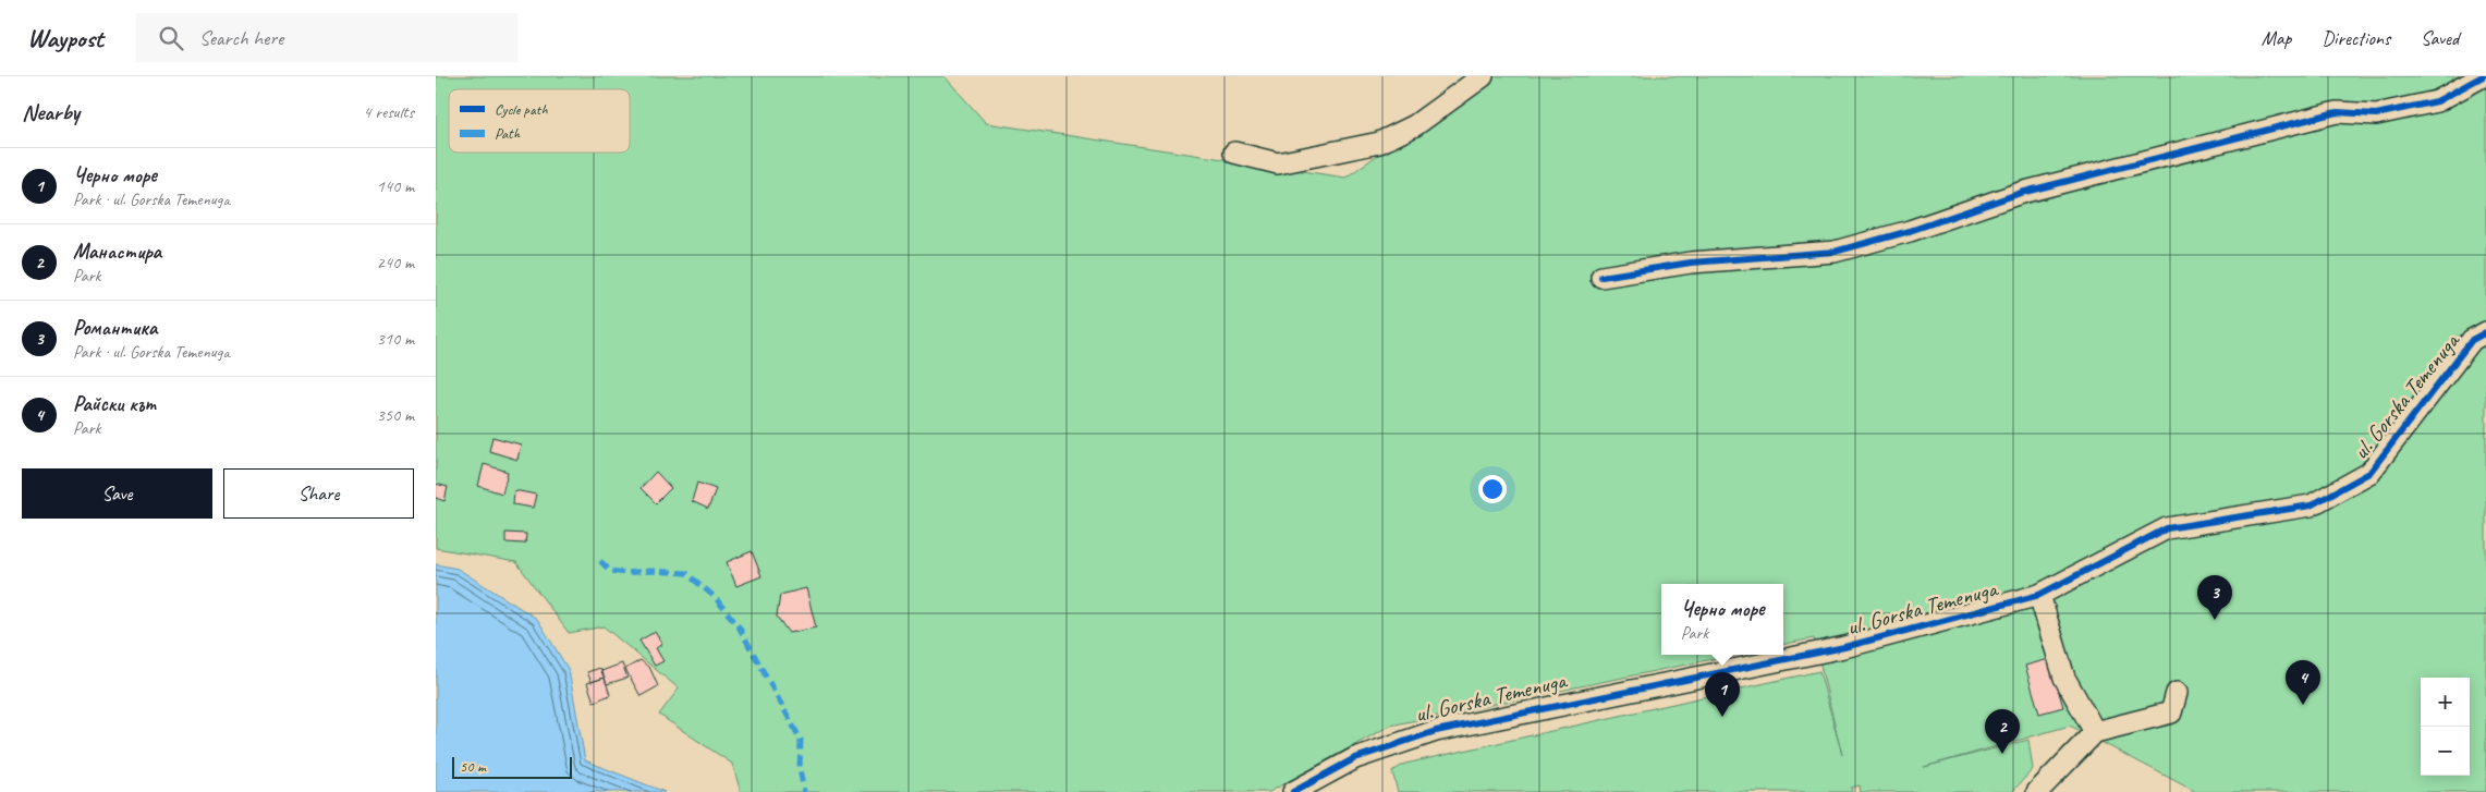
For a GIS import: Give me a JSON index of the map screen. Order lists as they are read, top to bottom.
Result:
{
  "streets": {
    "street": ["ul. Gorska Temenuga"]
  },
  "legend": ["Cycle path", "Path"],
  "scale_bar": "50 m",
  "page": {
    "header": "Waypost",
    "search": "Search here",
    "nav": ["Map", "Directions", "Saved"],
    "heading": ["Nearby", "4 results"],
    "list": [
      {
        "mark": "1",
        "name": "Черно море",
        "note": "Park · ul. Gorska Temenuga",
        "value": "140 m"
      },
      {
        "mark": "2",
        "name": "Манастира",
        "note": "Park",
        "value": "240 m"
      },
      {
        "mark": "3",
        "name": "Романтика",
        "note": "Park · ul. Gorska Temenuga",
        "value": "310 m"
      },
      {
        "mark": "4",
        "name": "Райски кът",
        "note": "Park",
        "value": "350 m"
      }
    ],
    "buttons": ["Save", "Share"],
    "pins": [
      "3",
      "4",
      "1",
      "2"
    ],
    "popup": ["Черно море", "Park"],
    "map_buttons": ["+", "−"],
    "scale": "50 m"
  }
}
